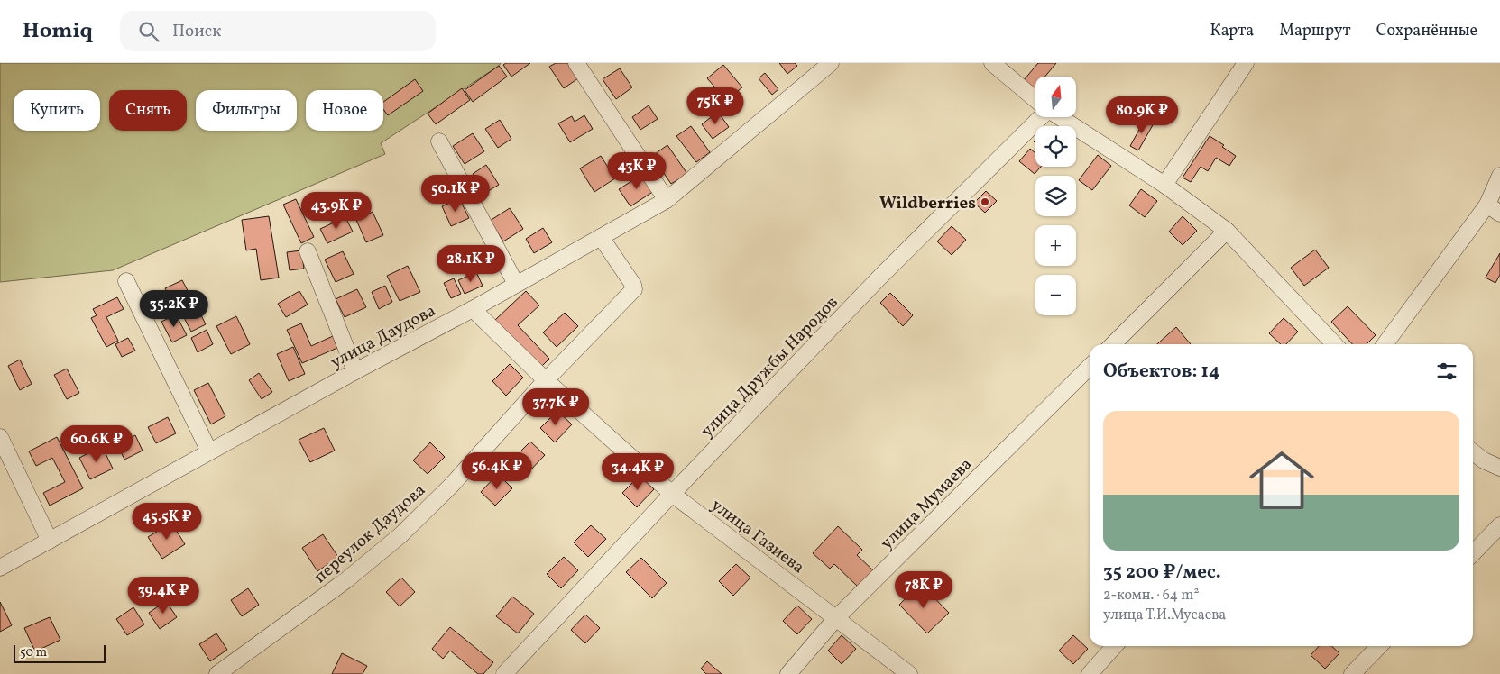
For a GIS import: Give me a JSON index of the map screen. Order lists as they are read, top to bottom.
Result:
{
  "streets": {
    "street": [
      "улица Даудова",
      "улица Дружбы Народов",
      "улица Мумаева",
      "переулок Даудова",
      "улица Газиева"
    ]
  },
  "crossings": [
    ["улица Даудова", "переулок Даудова"],
    ["улица Даудова", "улица Газиева"],
    ["улица Дружбы Народов", "улица Газиева"],
    ["улица Мумаева", "улица Газиева"],
    ["переулок Даудова", "улица Газиева"]
  ],
  "places": ["Wildberries"],
  "scale_bar": "50 m",
  "north": "top",
  "page": {
    "header": "Homiq",
    "search": "Поиск",
    "nav": ["Карта", "Маршрут", "Сохранённые"],
    "map_buttons": ["+", "−"],
    "price": [
      "75K ₽",
      "80.9K ₽",
      "43K ₽",
      "50.1K ₽",
      "43.9K ₽",
      "28.1K ₽",
      "35.2K ₽",
      "37.7K ₽",
      "60.6K ₽",
      "56.4K ₽",
      "34.4K ₽",
      "45.5K ₽",
      "78K ₽",
      "39.4K ₽"
    ],
    "chip": [
      "Купить",
      "Снять",
      "Фильтры",
      "Новое"
    ],
    "heading": "Объектов: 14",
    "list": [
      {
        "name": "35 200 ₽/мес.",
        "note": "2-комн. · 64 m² · улица Т.И.Мусаева"
      }
    ],
    "scale": "50 m"
  }
}
